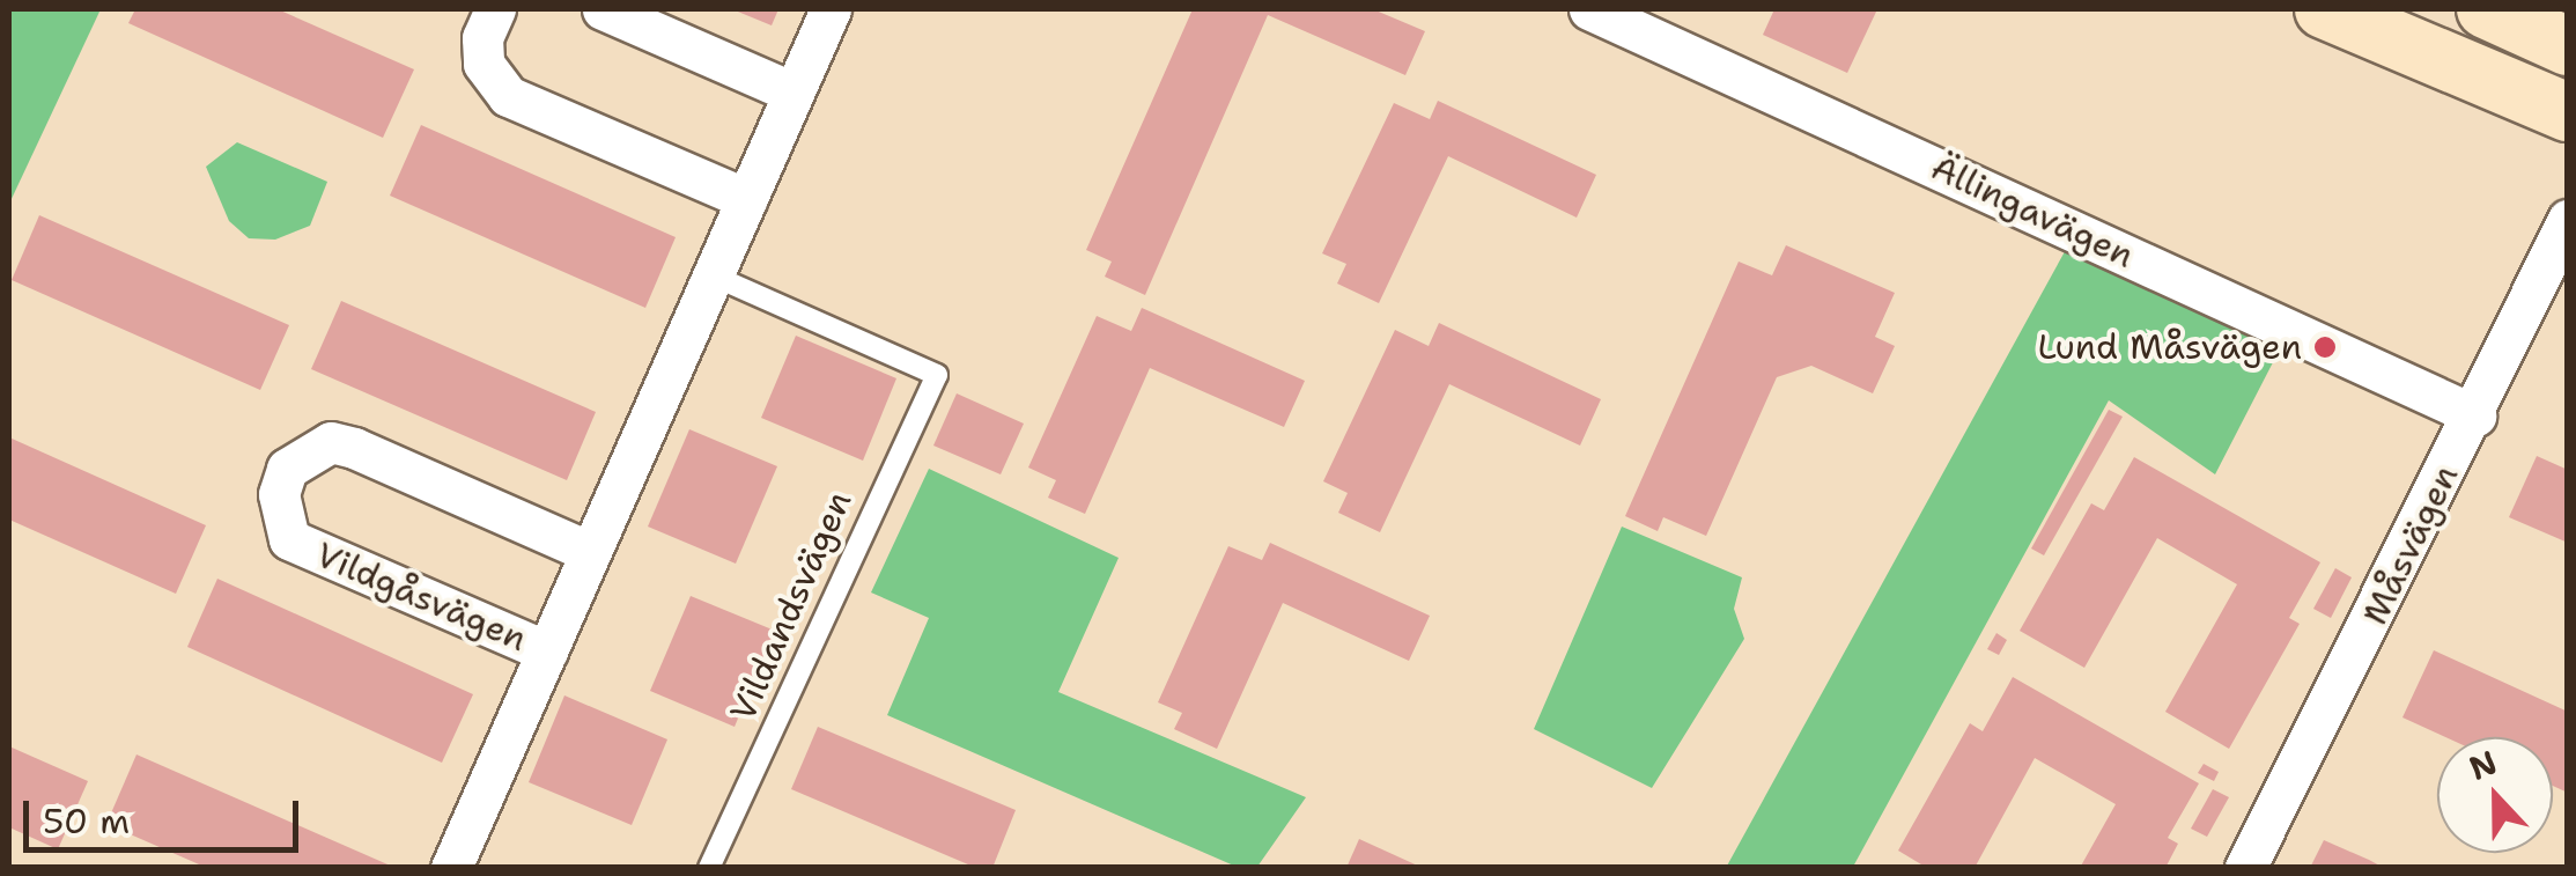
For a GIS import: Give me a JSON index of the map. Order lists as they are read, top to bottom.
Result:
{
  "streets": {
    "street": ["Ällingavägen", "Måsvägen", "Vildgåsvägen"],
    "lane": ["Vildandsvägen"]
  },
  "crossings": [
    ["Ällingavägen", "Måsvägen"],
    ["Vildgåsvägen", "Vildandsvägen"]
  ],
  "places": ["Lund Måsvägen"],
  "scale_bar": "50 m",
  "north": "top"
}
